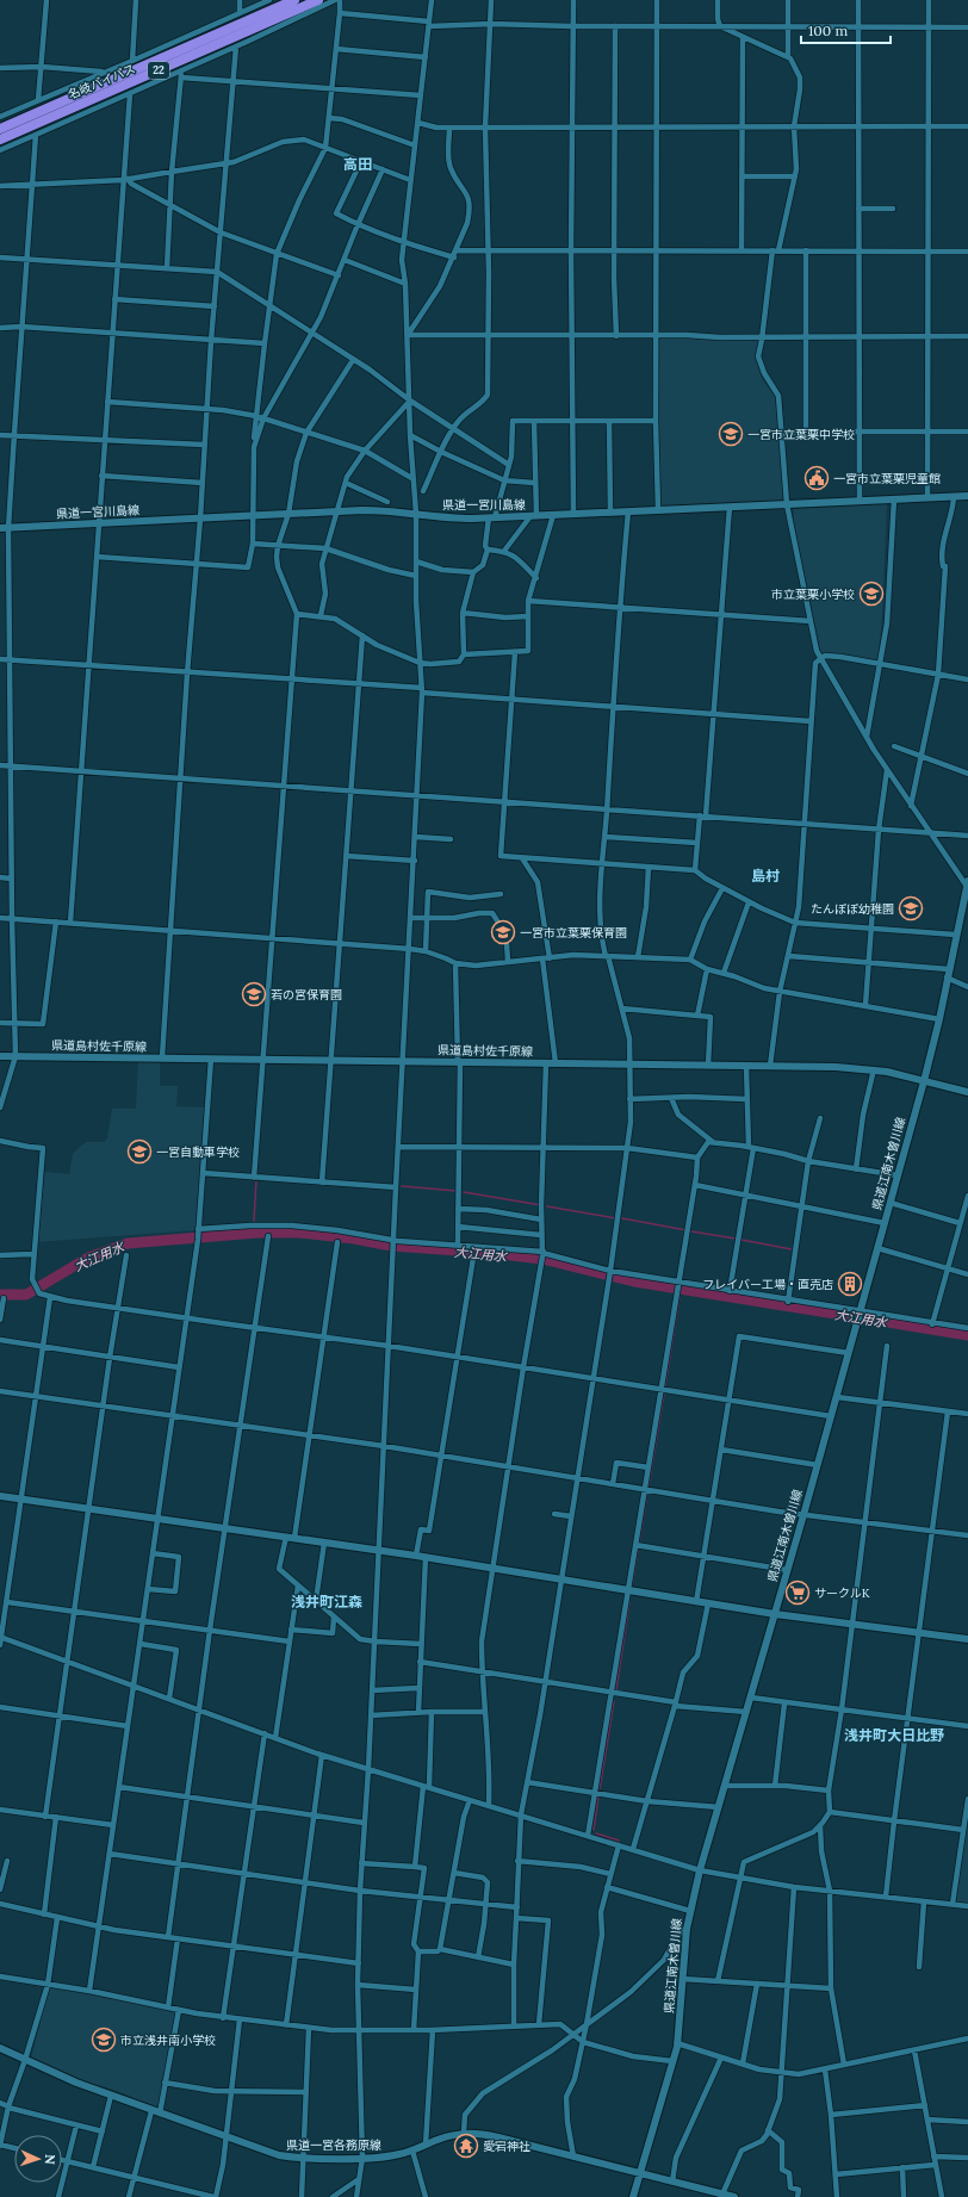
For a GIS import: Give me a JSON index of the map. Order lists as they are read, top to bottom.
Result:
{
  "streets": {
    "highway": ["22", "名岐バイパス"],
    "main road": [
      "県道一宮川島線",
      "県道島村佐千原線",
      "県道江南木曽川線",
      "県道一宮各務原線"
    ]
  },
  "crossings": [
    ["県道島村佐千原線", "県道江南木曽川線"],
    ["県道江南木曽川線", "県道一宮各務原線"]
  ],
  "districts": [
    "高田",
    "島村",
    "浅井町江森",
    "浅井町大日比野"
  ],
  "water": ["大江用水"],
  "places": {
    "school or university": [
      "一宮市立葉栗中学校",
      "市立葉栗小学校",
      "たんぽぽ幼稚園",
      "一宮市立葉栗保育園",
      "若の宮保育園",
      "一宮自動車学校",
      "市立浅井南小学校"
    ],
    "public building": ["一宮市立葉栗児童館"],
    "building": ["フレイバー工場・直売店"],
    "supermarket": ["サークルK"],
    "temple": ["愛宕神社"]
  },
  "scale_bar": "100 m",
  "north": "right"
}
